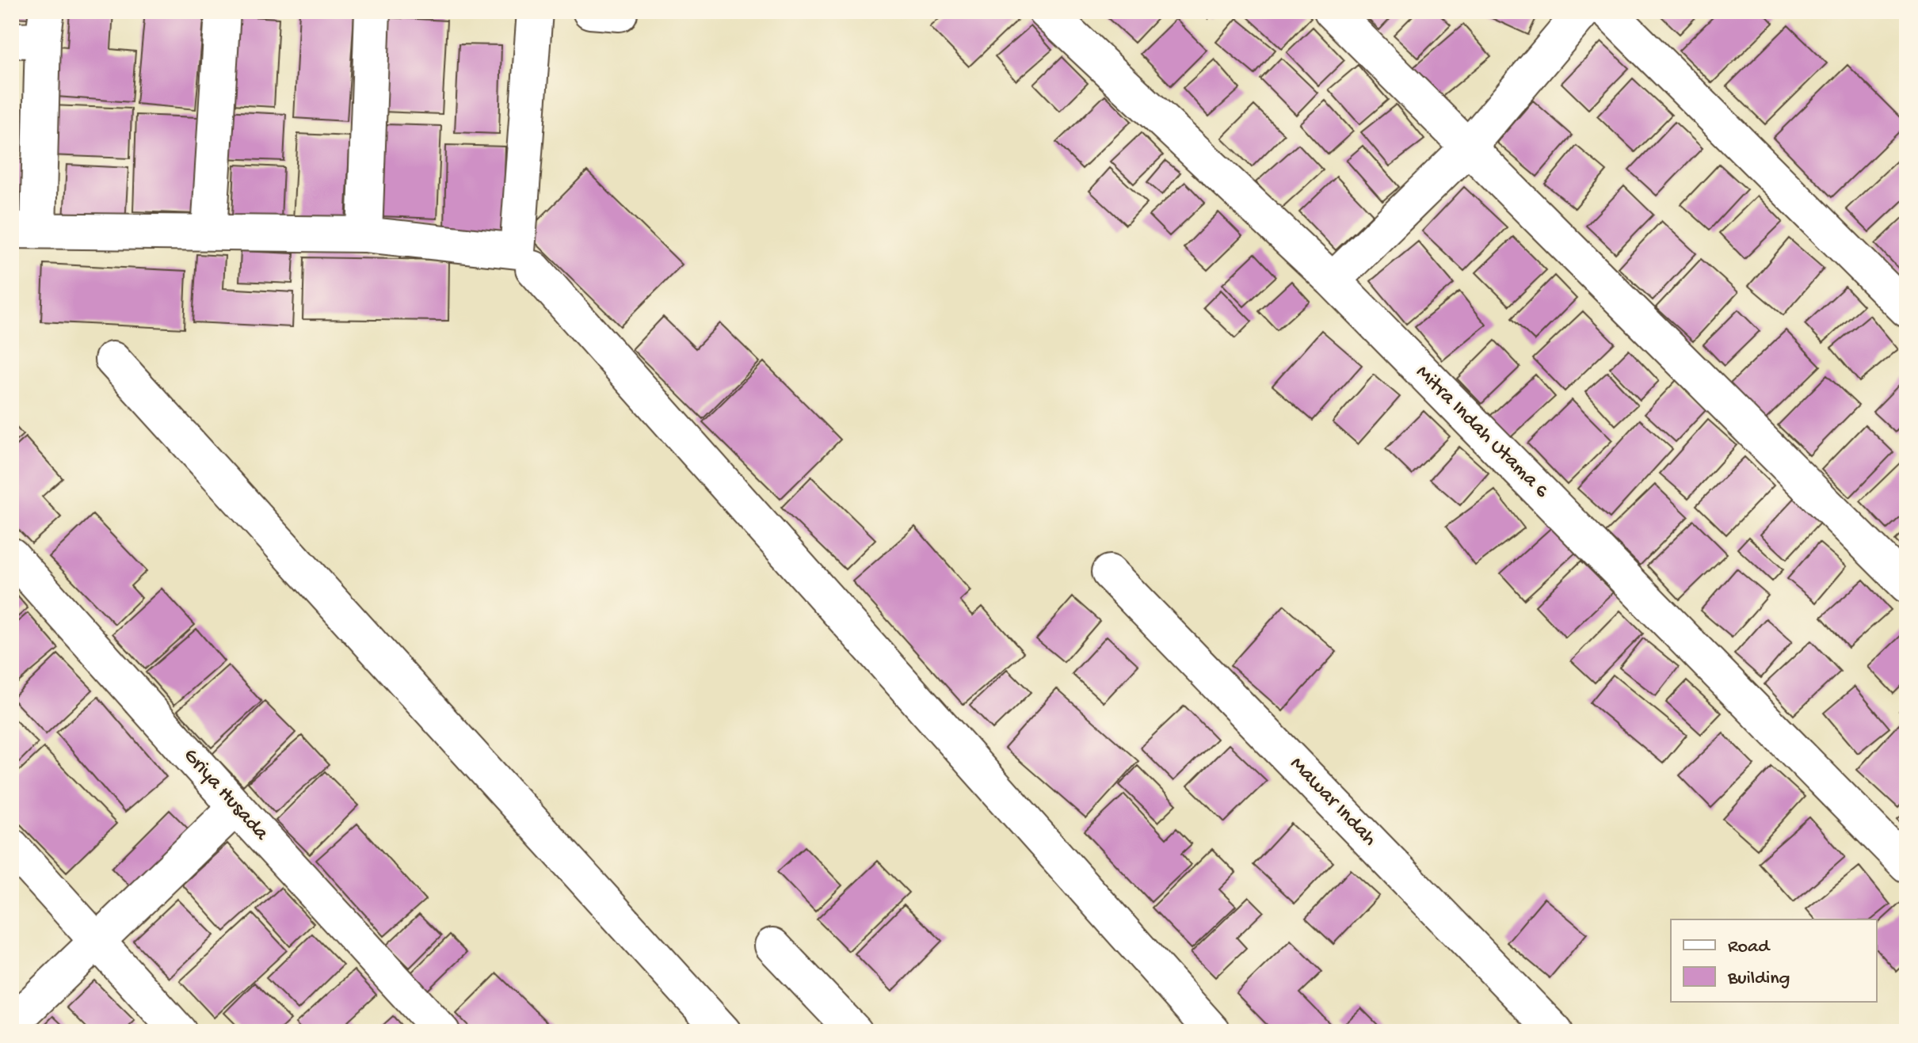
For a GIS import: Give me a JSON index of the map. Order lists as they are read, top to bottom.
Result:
{
  "streets": {
    "street": ["Mitra Indah Utama 6", "Griya Husada", "Mawar Indah"]
  },
  "legend": ["Road", "Building"]
}
